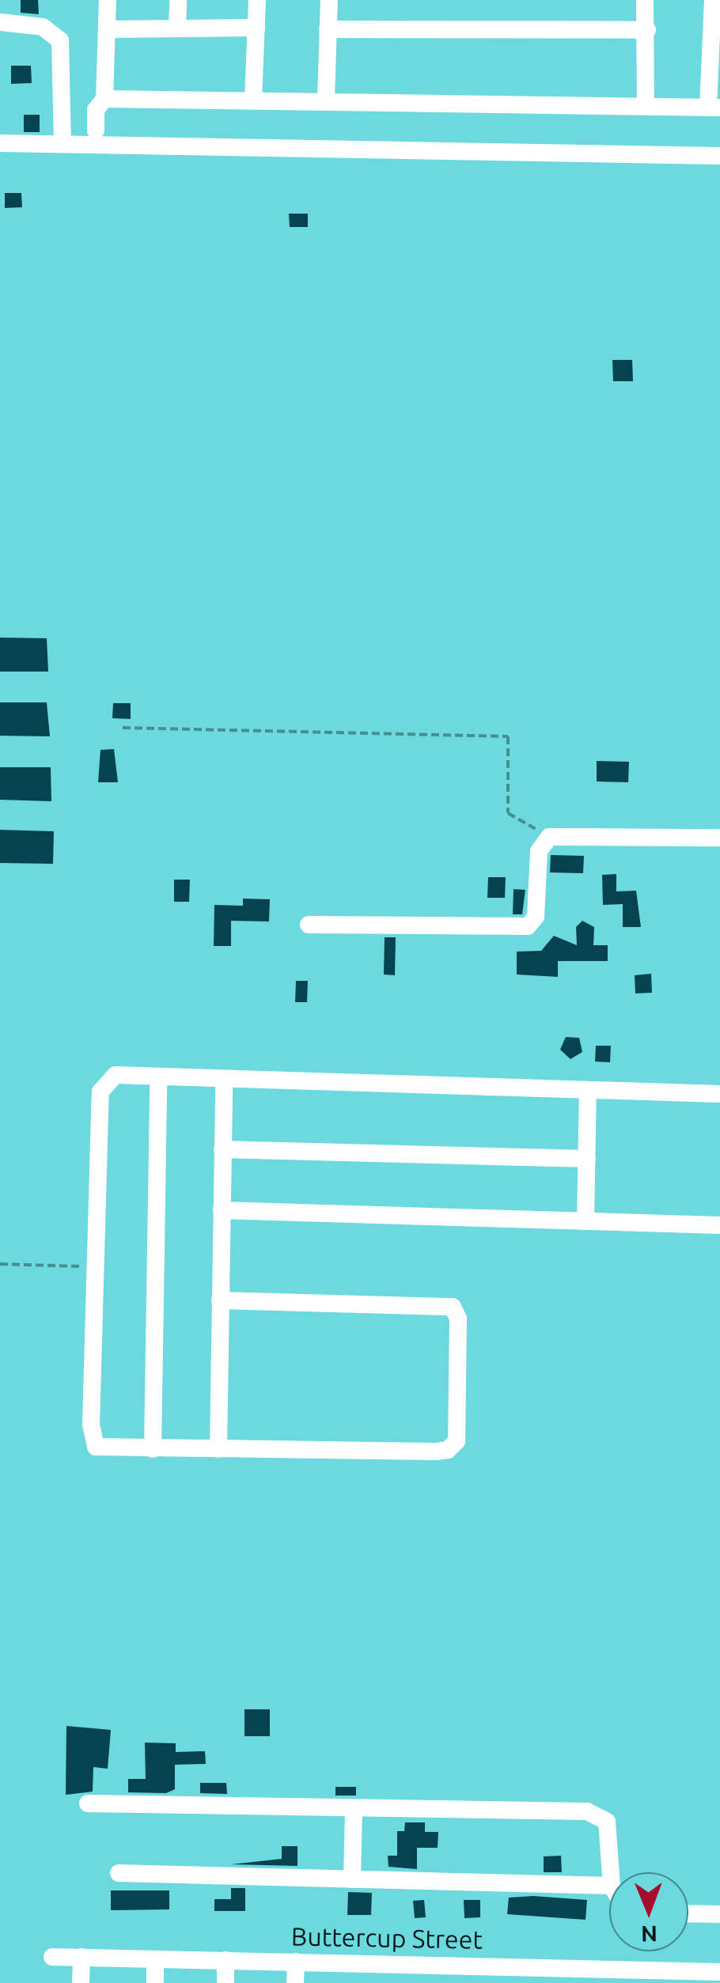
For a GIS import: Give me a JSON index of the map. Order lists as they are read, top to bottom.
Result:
{
  "streets": {
    "street": ["Buttercup Street"]
  },
  "north": "bottom"
}
